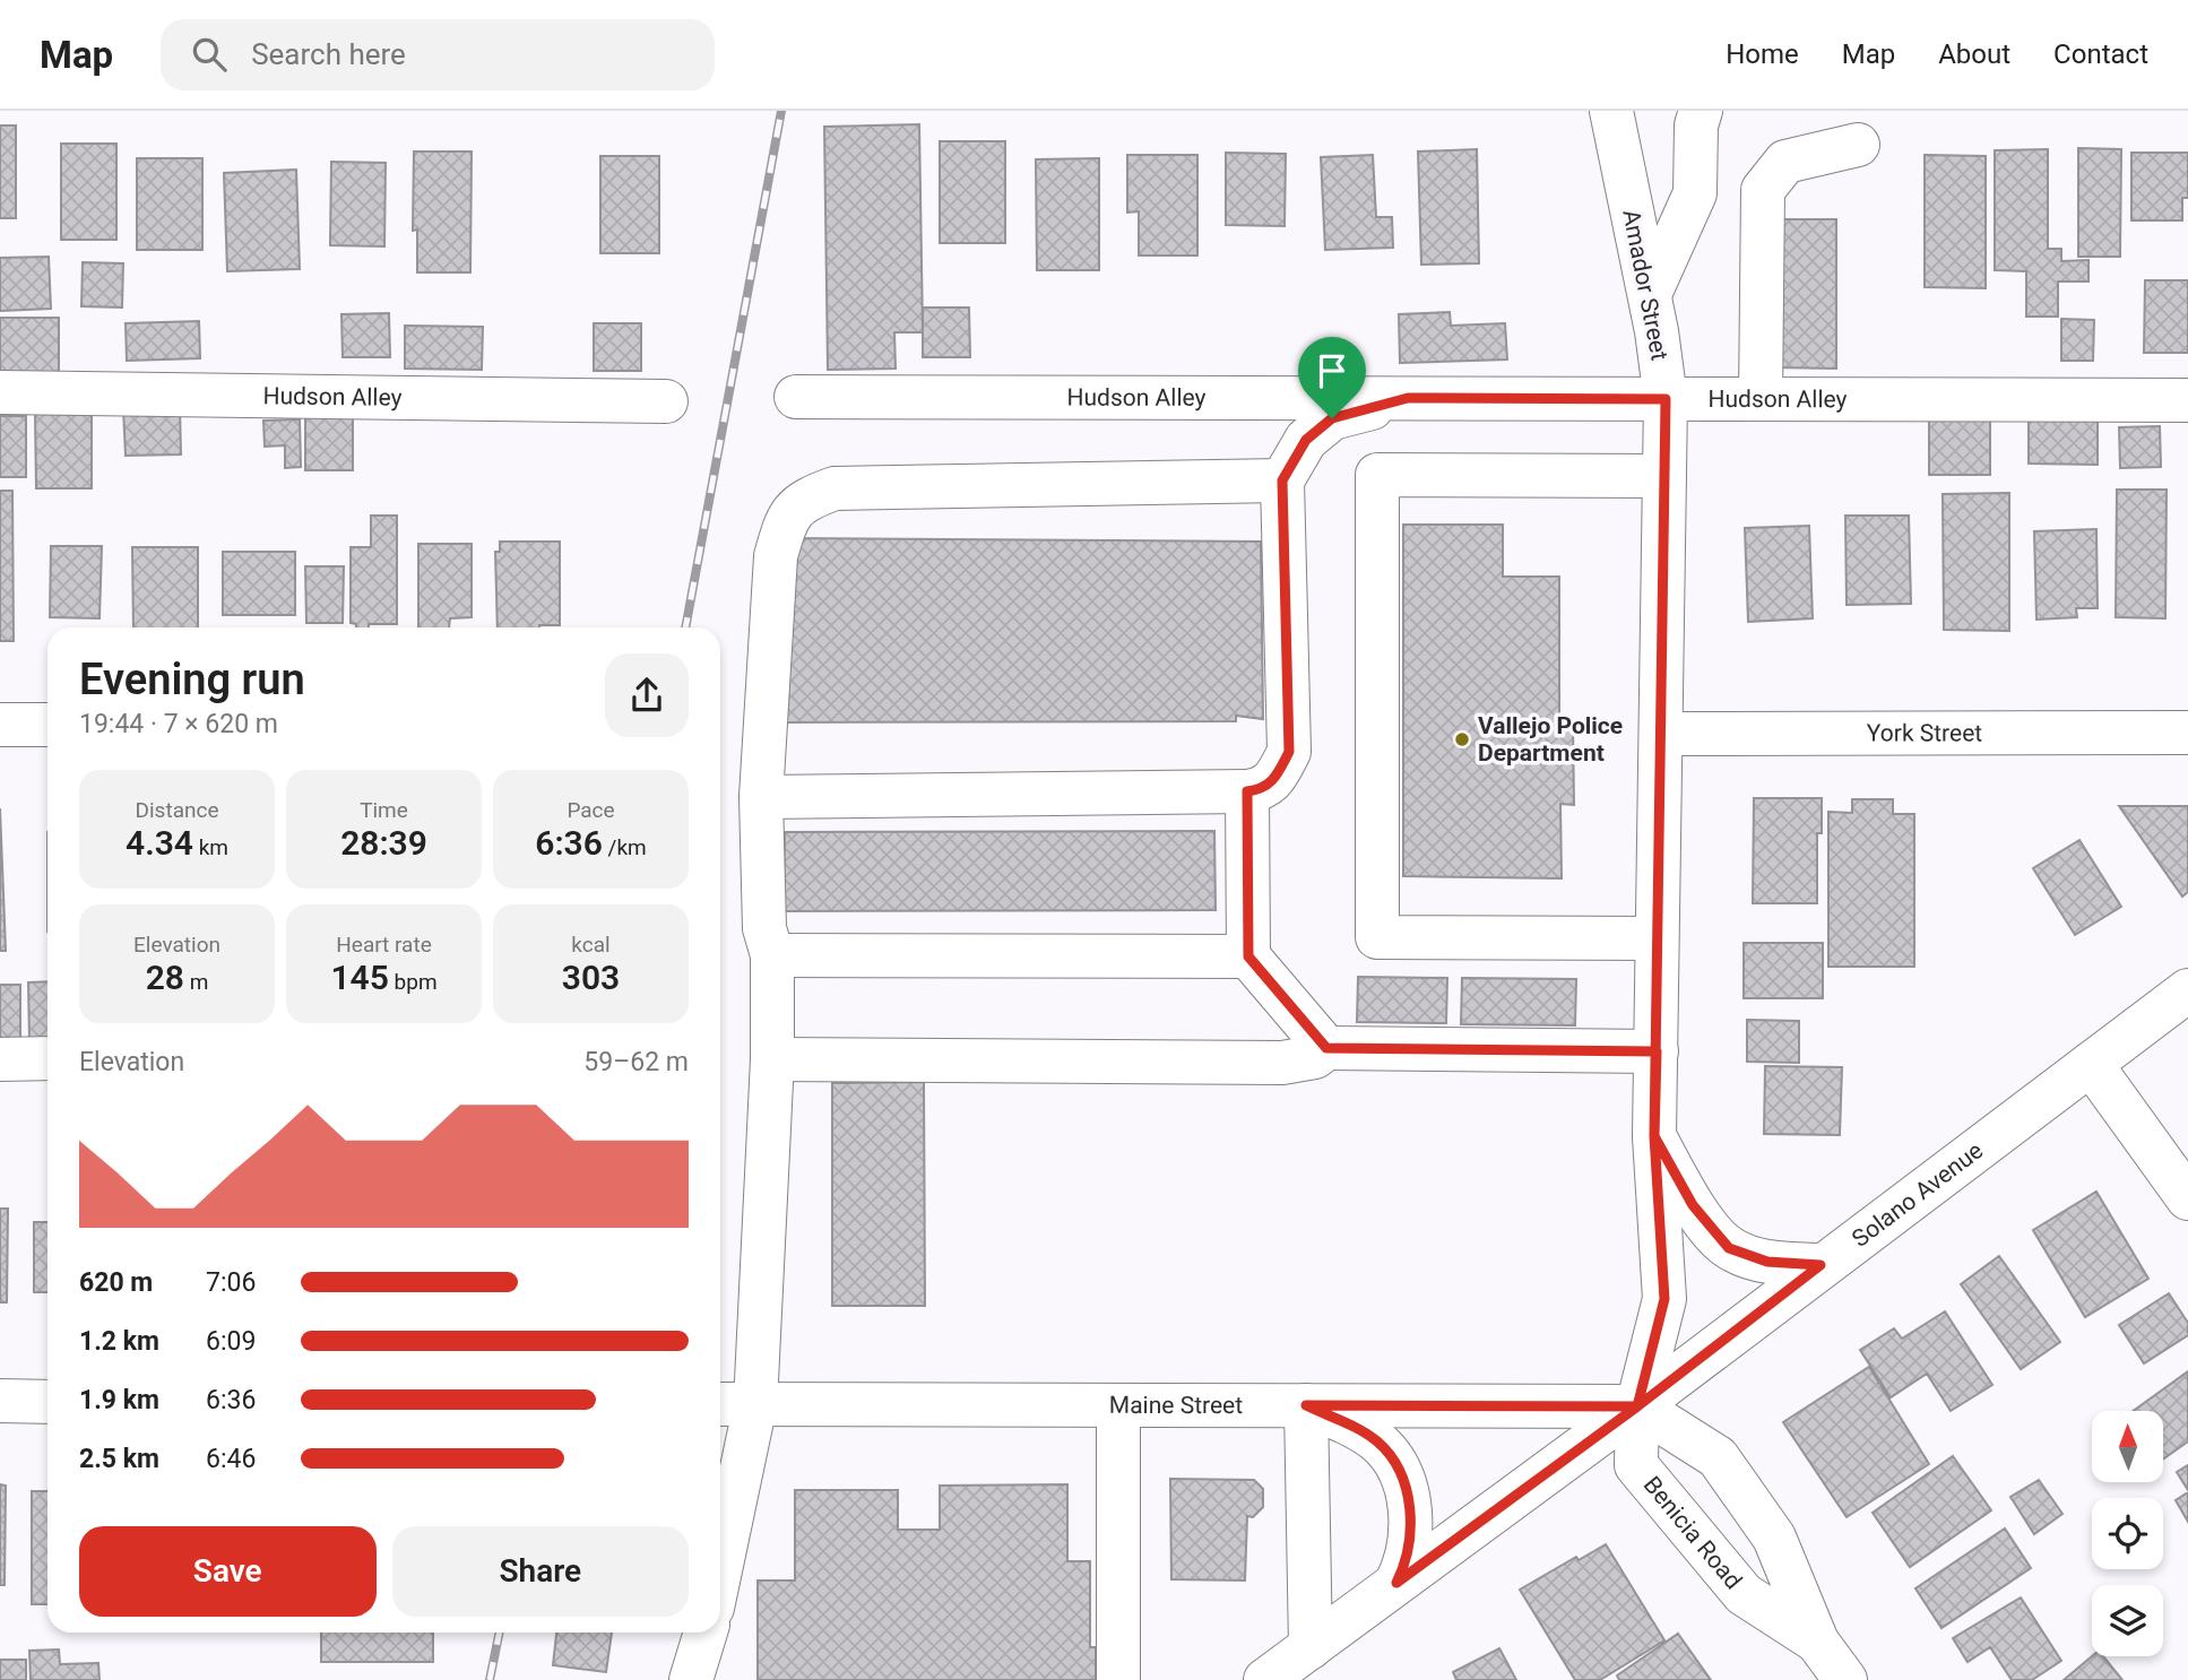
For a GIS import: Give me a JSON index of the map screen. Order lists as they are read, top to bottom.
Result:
{
  "streets": {
    "street": [
      "Amador Street",
      "Hudson Alley",
      "York Street",
      "Solano Avenue",
      "Maine Street",
      "Benicia Road"
    ]
  },
  "crossings": [
    ["Amador Street", "Hudson Alley"],
    ["Amador Street", "York Street"],
    ["Amador Street", "Solano Avenue"],
    ["Amador Street", "Maine Street"],
    ["Amador Street", "Benicia Road"],
    ["Solano Avenue", "Maine Street"],
    ["Solano Avenue", "Benicia Road"],
    ["Maine Street", "Benicia Road"]
  ],
  "places": ["Vallejo Police Department"],
  "north": "top",
  "page": {
    "header": "Map",
    "search": "Search here",
    "nav": [
      "Home",
      "Map",
      "About",
      "Contact"
    ],
    "heading": ["Evening run", "19:44 · 7 × 620 m"],
    "stats": [
      ["Distance", "4.34 km"],
      ["Time", "28:39"],
      ["Pace", "6:36 /km"],
      ["Elevation", "28 m"],
      ["Heart rate", "145 bpm"],
      ["kcal", "303"]
    ],
    "chart": ["Elevation", "59–62 m"],
    "list": [
      {
        "name": "620 m",
        "note": "7:06"
      },
      {
        "name": "1.2 km",
        "note": "6:09"
      },
      {
        "name": "1.9 km",
        "note": "6:36"
      },
      {
        "name": "2.5 km",
        "note": "6:46"
      }
    ],
    "buttons": ["Save", "Share"]
  }
}
